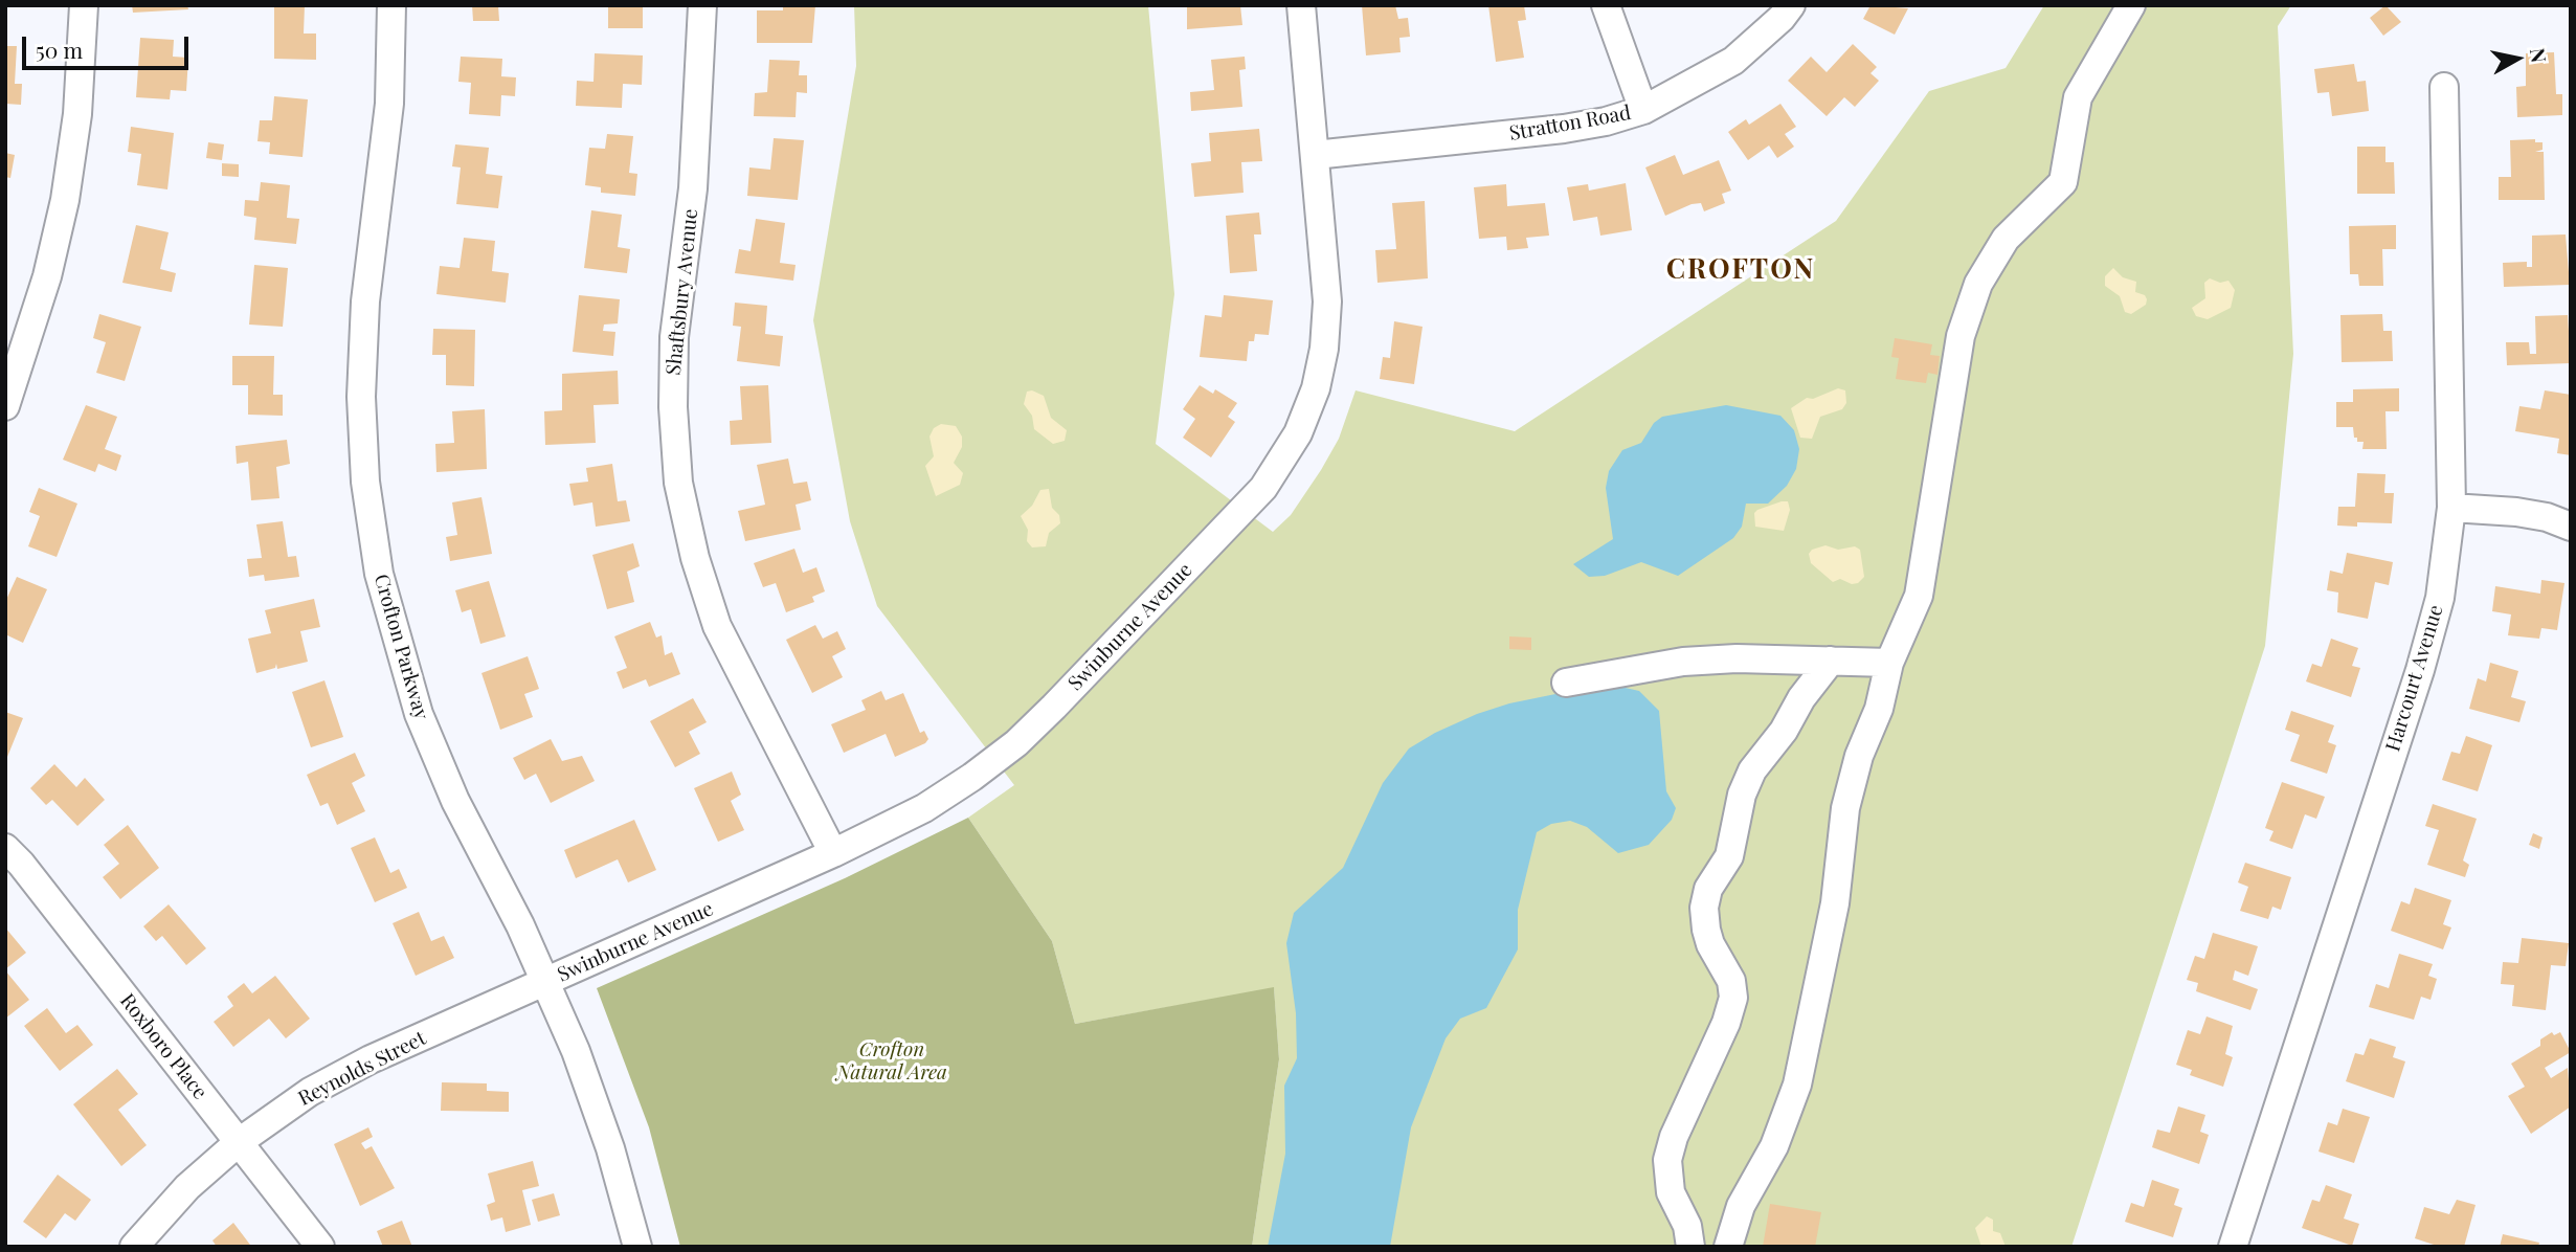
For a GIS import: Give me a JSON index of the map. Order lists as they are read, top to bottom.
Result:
{
  "streets": {
    "street": [
      "Stratton Road",
      "Shaftsbury Avenue",
      "Swinburne Avenue",
      "Crofton Parkway",
      "Harcourt Avenue",
      "Roxboro Place",
      "Reynolds Street"
    ]
  },
  "crossings": [
    ["Stratton Road", "Swinburne Avenue"],
    ["Shaftsbury Avenue", "Swinburne Avenue"],
    ["Swinburne Avenue", "Crofton Parkway"],
    ["Swinburne Avenue", "Reynolds Street"],
    ["Crofton Parkway", "Reynolds Street"],
    ["Roxboro Place", "Reynolds Street"]
  ],
  "districts": ["CROFTON"],
  "parks": ["Crofton Natural Area"],
  "scale_bar": "50 m",
  "north": "right"
}
